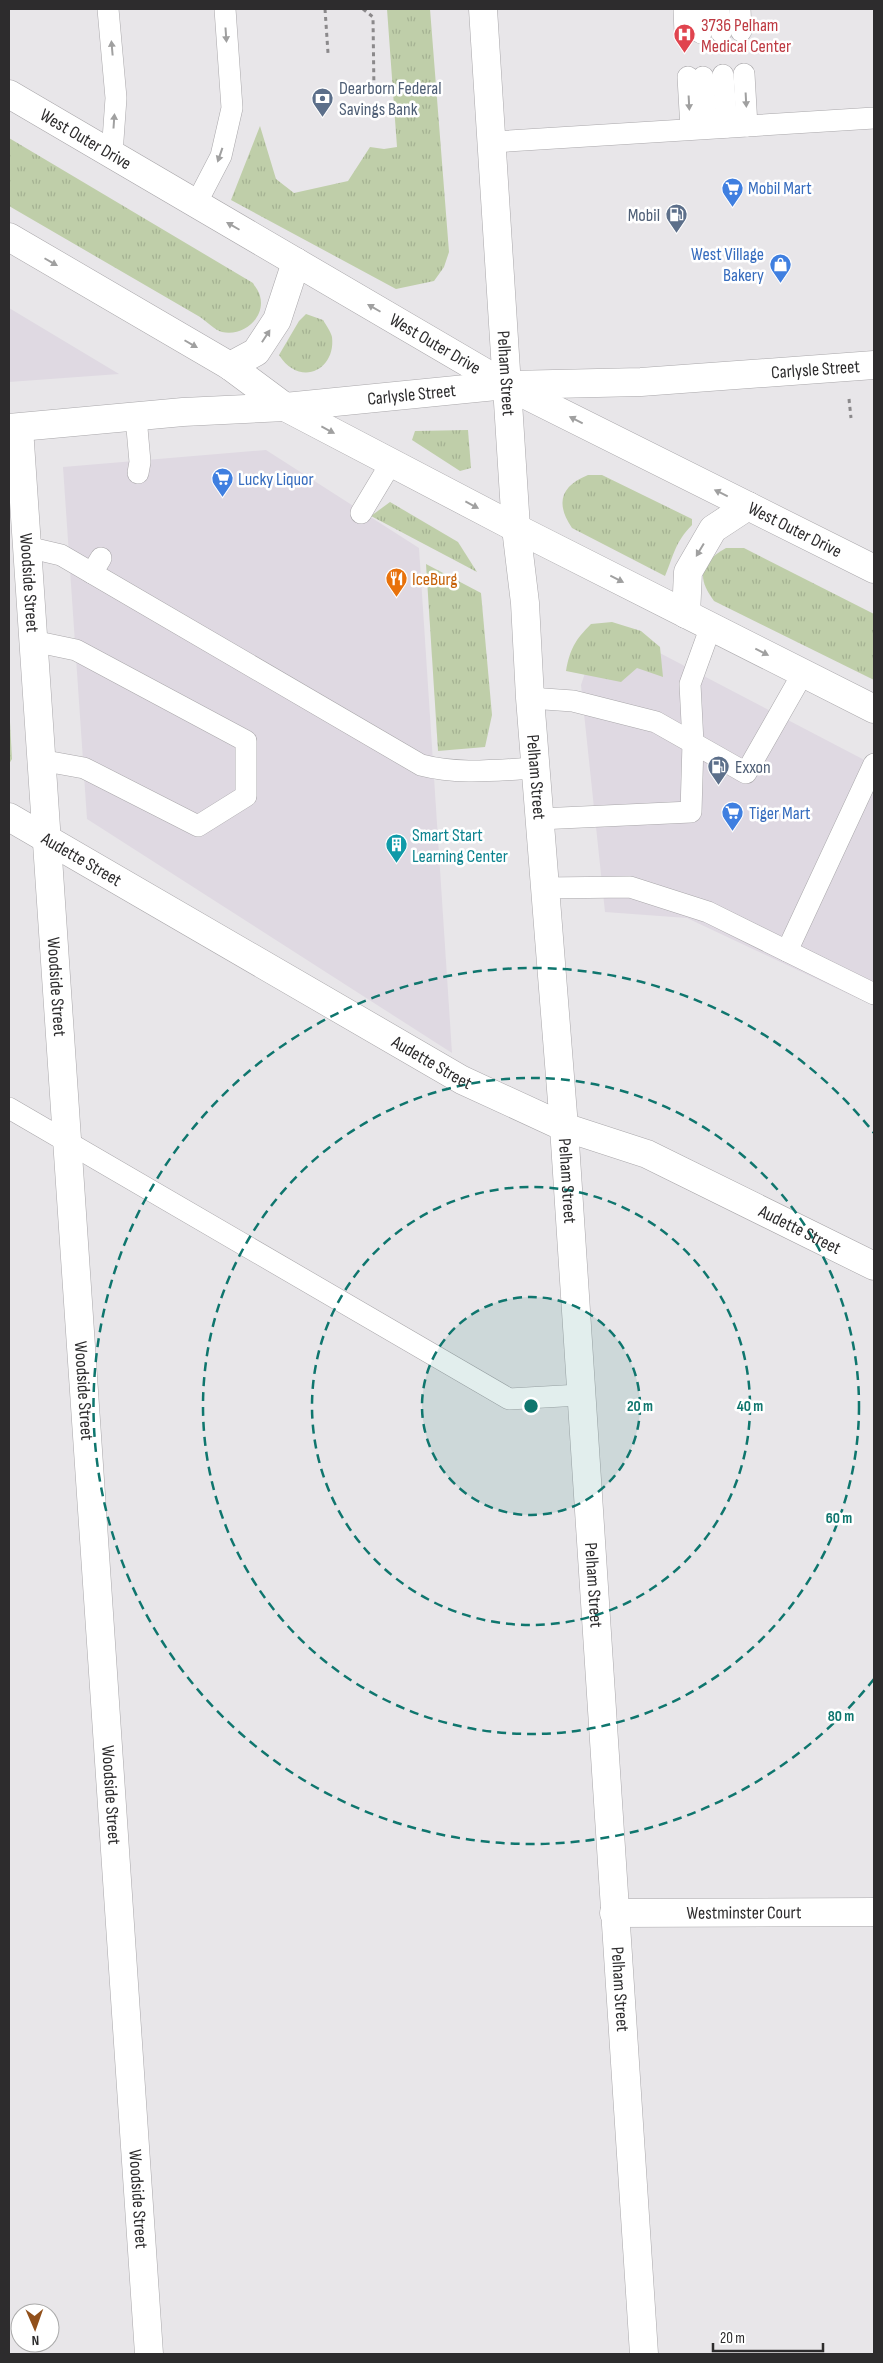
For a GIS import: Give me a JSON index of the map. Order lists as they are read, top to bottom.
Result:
{
  "streets": {
    "street": [
      "West Outer Drive",
      "Carlysle Street",
      "Pelham Street",
      "Woodside Street",
      "Audette Street",
      "Westminster Court"
    ]
  },
  "crossings": [
    ["West Outer Drive", "Carlysle Street"],
    ["West Outer Drive", "Pelham Street"],
    ["Carlysle Street", "Pelham Street"],
    ["Carlysle Street", "Woodside Street"],
    ["Pelham Street", "Audette Street"],
    ["Pelham Street", "Westminster Court"],
    ["Woodside Street", "Audette Street"]
  ],
  "places": {
    "hospital": ["3736 Pelham Medical Center"],
    "bank": ["Dearborn Federal Savings Bank"],
    "supermarket": ["Mobil Mart", "Lucky Liquor", "Tiger Mart"],
    "fuel station": ["Mobil", "Exxon"],
    "shop": ["West Village Bakery"],
    "restaurant": ["IceBurg"],
    "building": ["Smart Start Learning Center"]
  },
  "scale_bar": "20 m",
  "north": "bottom",
  "rings": [
    "20 m",
    "40 m",
    "60 m",
    "80 m"
  ]
}
